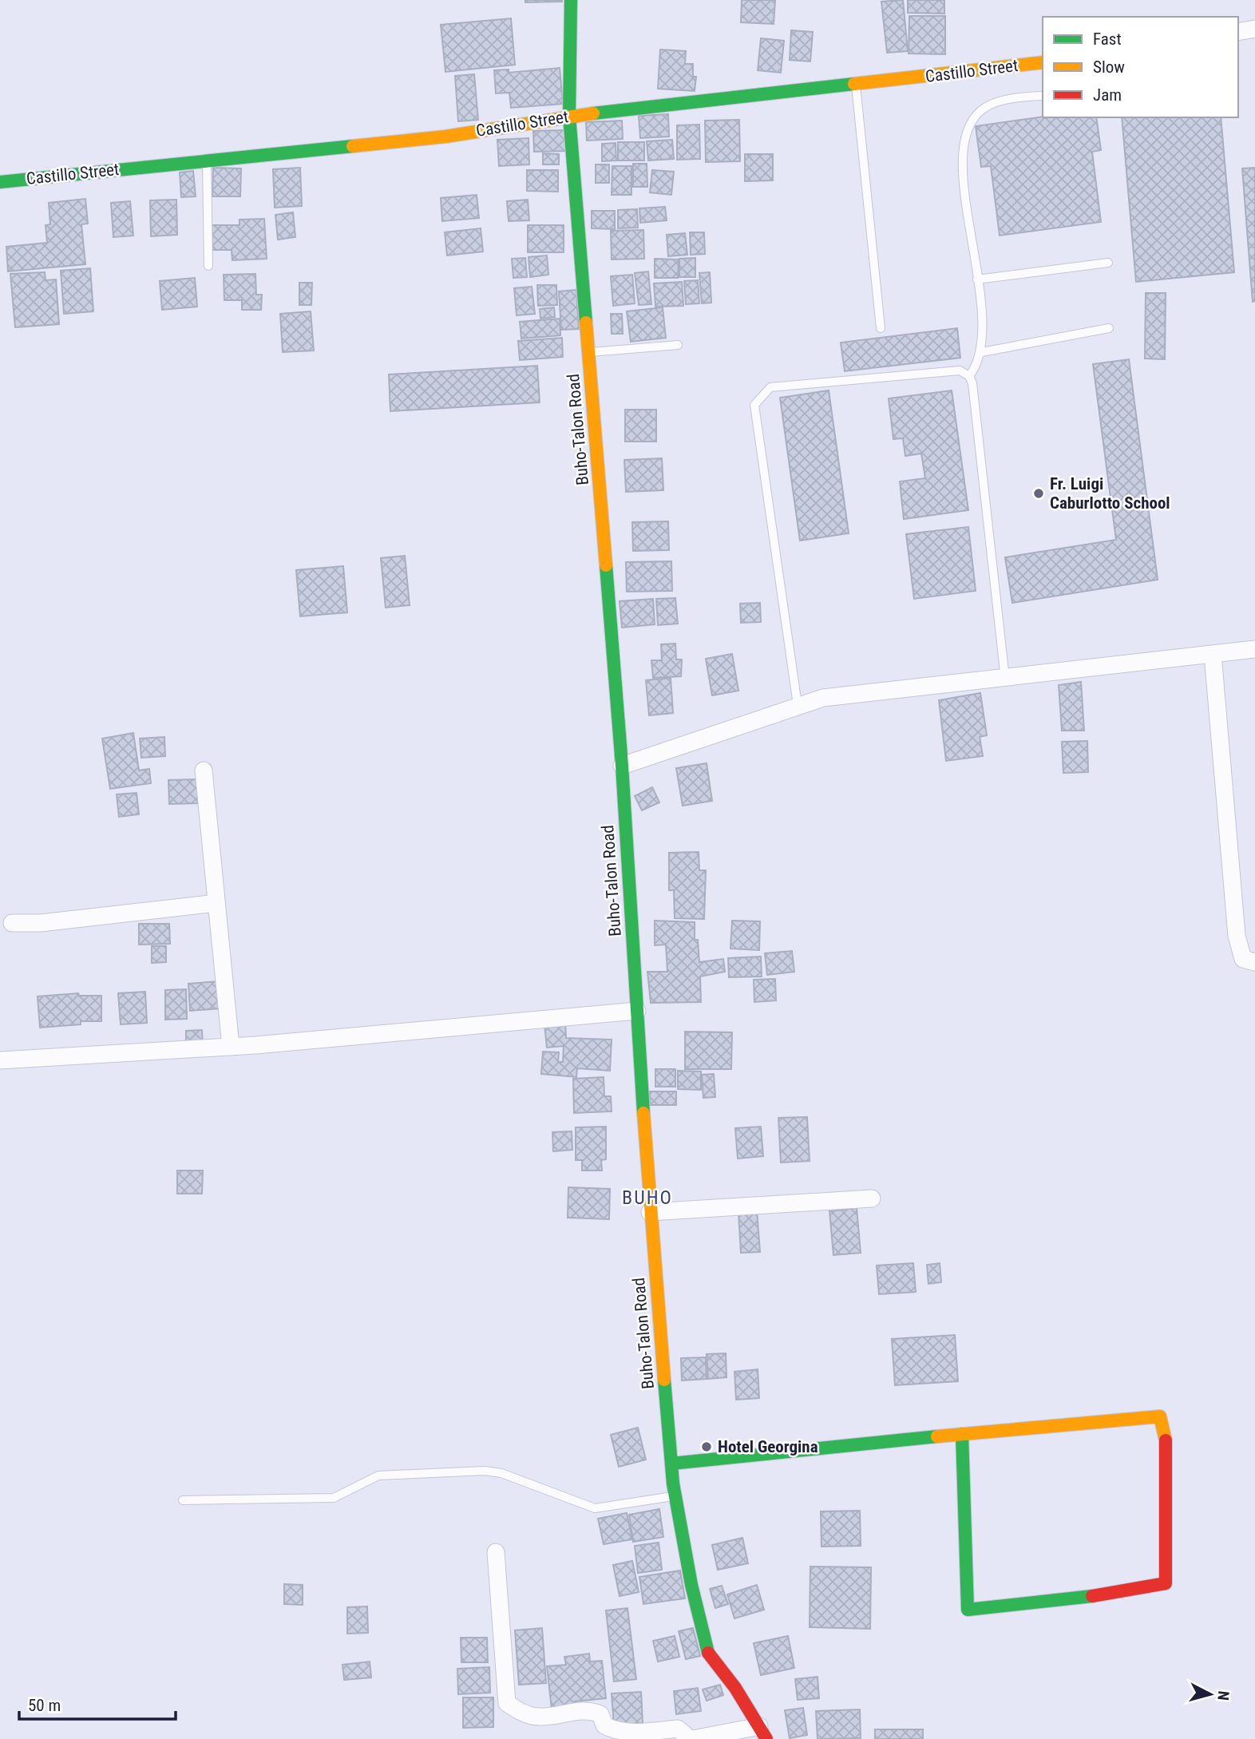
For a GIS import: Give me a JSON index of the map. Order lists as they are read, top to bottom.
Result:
{
  "streets": {
    "street": ["Castillo Street", "Buho-Talon Road"]
  },
  "crossings": [
    ["Castillo Street", "Buho-Talon Road"]
  ],
  "districts": ["BUHO"],
  "places": ["Fr. Luigi Caburlotto School", "Hotel Georgina"],
  "legend": ["Fast", "Slow", "Jam"],
  "scale_bar": "50 m",
  "north": "right"
}
